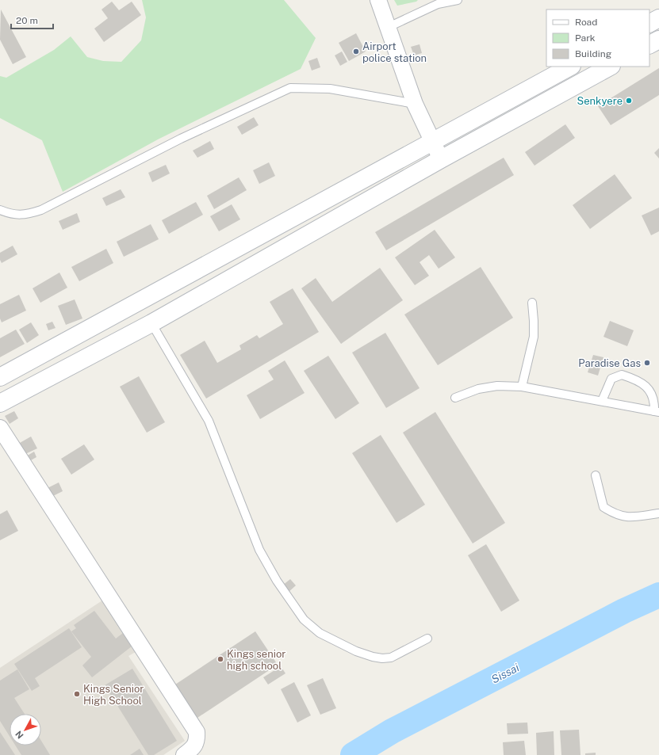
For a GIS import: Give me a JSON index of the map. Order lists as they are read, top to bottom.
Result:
{
  "water": ["Sissai"],
  "places": [
    "Airport police station",
    "Senkyere",
    "Paradise Gas",
    "Kings senior high school",
    "Kings Senior High School"
  ],
  "legend": ["Road", "Park", "Building"],
  "scale_bar": "20 m",
  "north": "bottom left"
}
